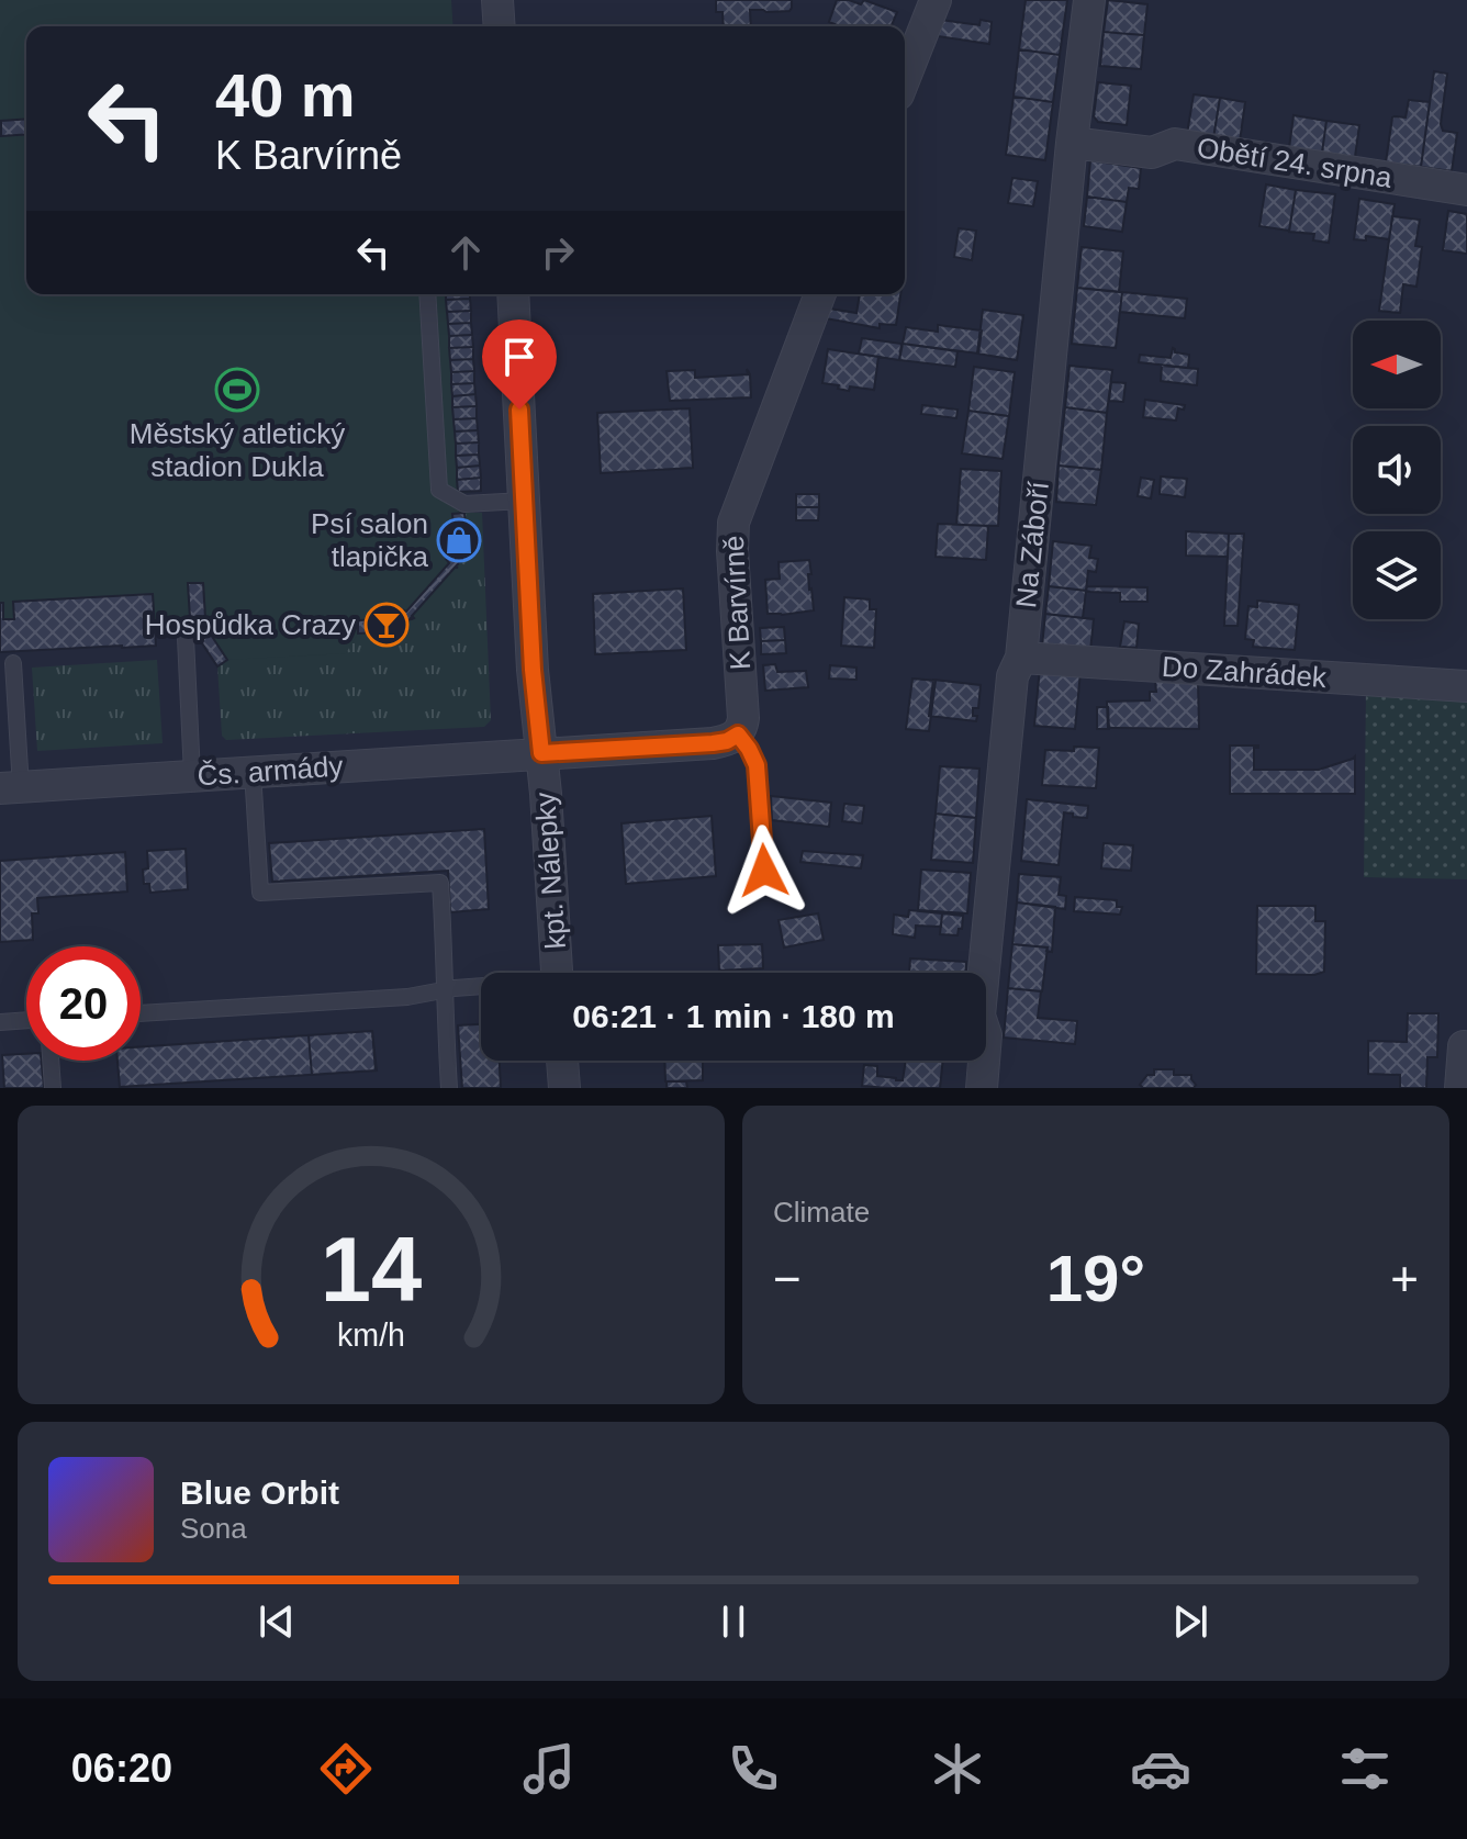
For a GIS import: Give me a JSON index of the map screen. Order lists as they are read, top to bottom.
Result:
{
  "streets": {
    "street": [
      "Obětí 24. srpna",
      "Na Záboří",
      "K Barvírně",
      "Do Zahrádek",
      "Čs. armády",
      "kpt. Nálepky"
    ]
  },
  "crossings": [
    ["Obětí 24. srpna", "Na Záboří"],
    ["Na Záboří", "Do Zahrádek"],
    ["Čs. armády", "kpt. Nálepky"]
  ],
  "places": {
    "sports": ["Městský atletický stadion Dukla"],
    "shop": ["Psí salon tlapička"],
    "bar": ["Hospůdka Crazy"]
  },
  "north": "left",
  "page": {
    "turn": ["40 m", "K Barvírně"],
    "limit": "20",
    "trip": "06:21 · 1 min · 180 m",
    "tile": "Climate",
    "heat": ["−", "19°", "+"],
    "song": ["Blue Orbit", "Sona"],
    "tabs": "06:20",
    "gauge": ["14", "km/h"]
  }
}
